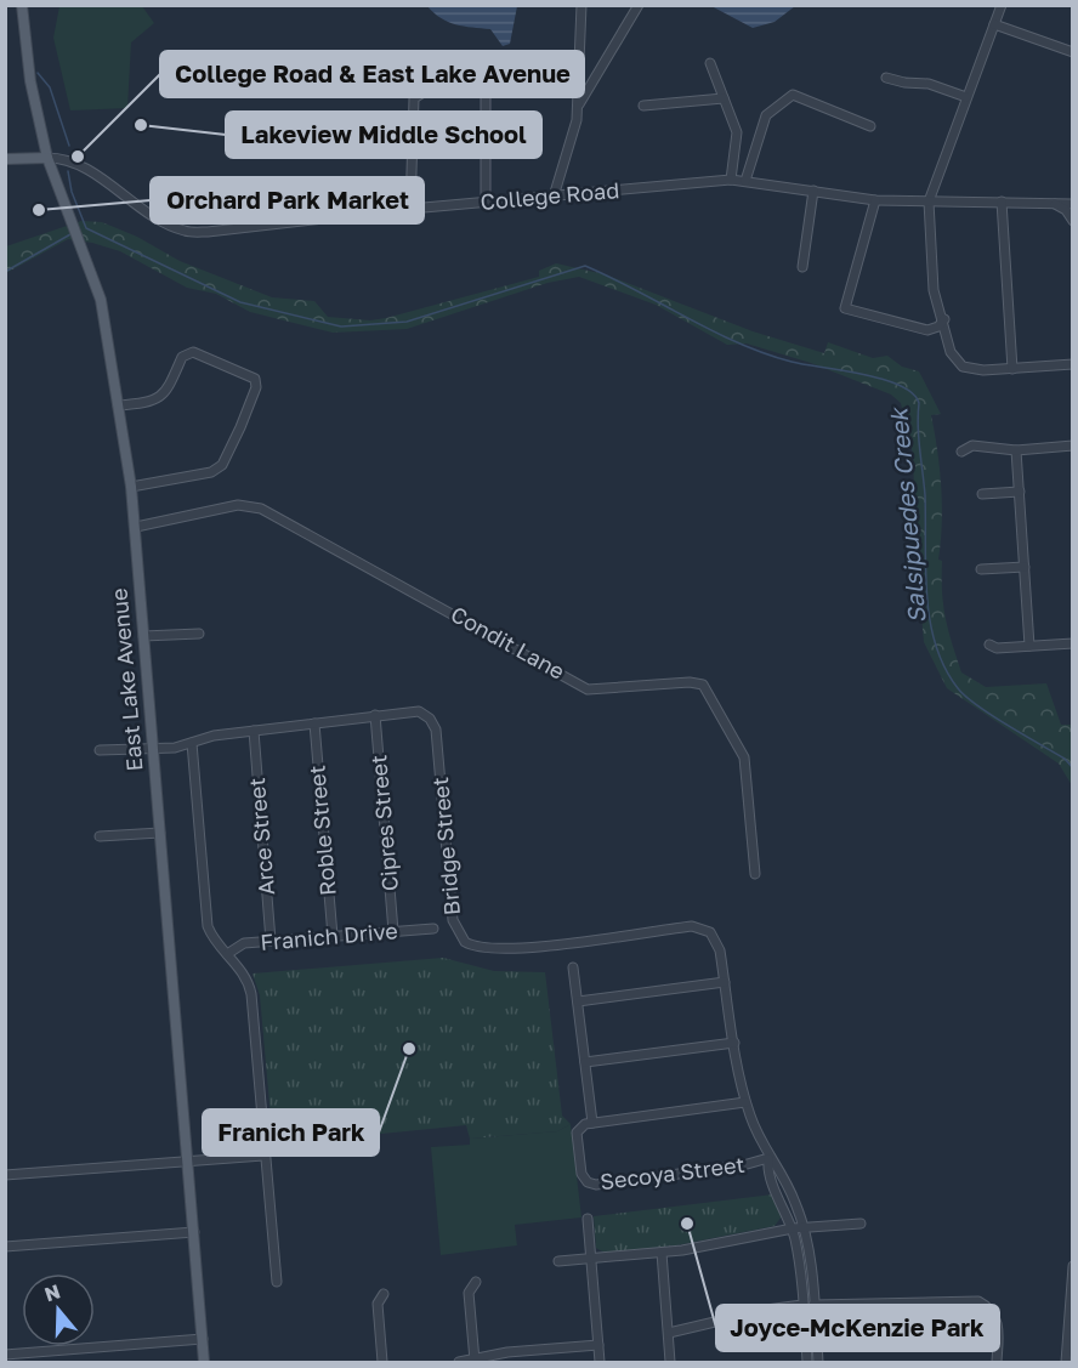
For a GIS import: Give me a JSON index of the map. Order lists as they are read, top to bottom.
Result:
{
  "streets": {
    "main road": ["East Lake Avenue"],
    "street": [
      "College Road",
      "Condit Lane",
      "Cipres Street",
      "Roble Street",
      "Arce Street",
      "Bridge Street",
      "Franich Drive",
      "Secoya Street"
    ]
  },
  "crossings": [
    ["College Road", "East Lake Avenue"],
    ["Condit Lane", "East Lake Avenue"],
    ["East Lake Avenue", "Bridge Street"],
    ["Cipres Street", "Bridge Street"],
    ["Cipres Street", "Franich Drive"],
    ["Roble Street", "Bridge Street"],
    ["Roble Street", "Franich Drive"],
    ["Arce Street", "Bridge Street"],
    ["Arce Street", "Franich Drive"],
    ["Bridge Street", "Secoya Street"]
  ],
  "water": ["Salsipuedes Creek"],
  "places": [
    "Lakeview Middle School",
    "College Road & East Lake Avenue",
    "Orchard Park Market",
    "Franich Park",
    "Joyce-McKenzie Park"
  ],
  "north": "top"
}
